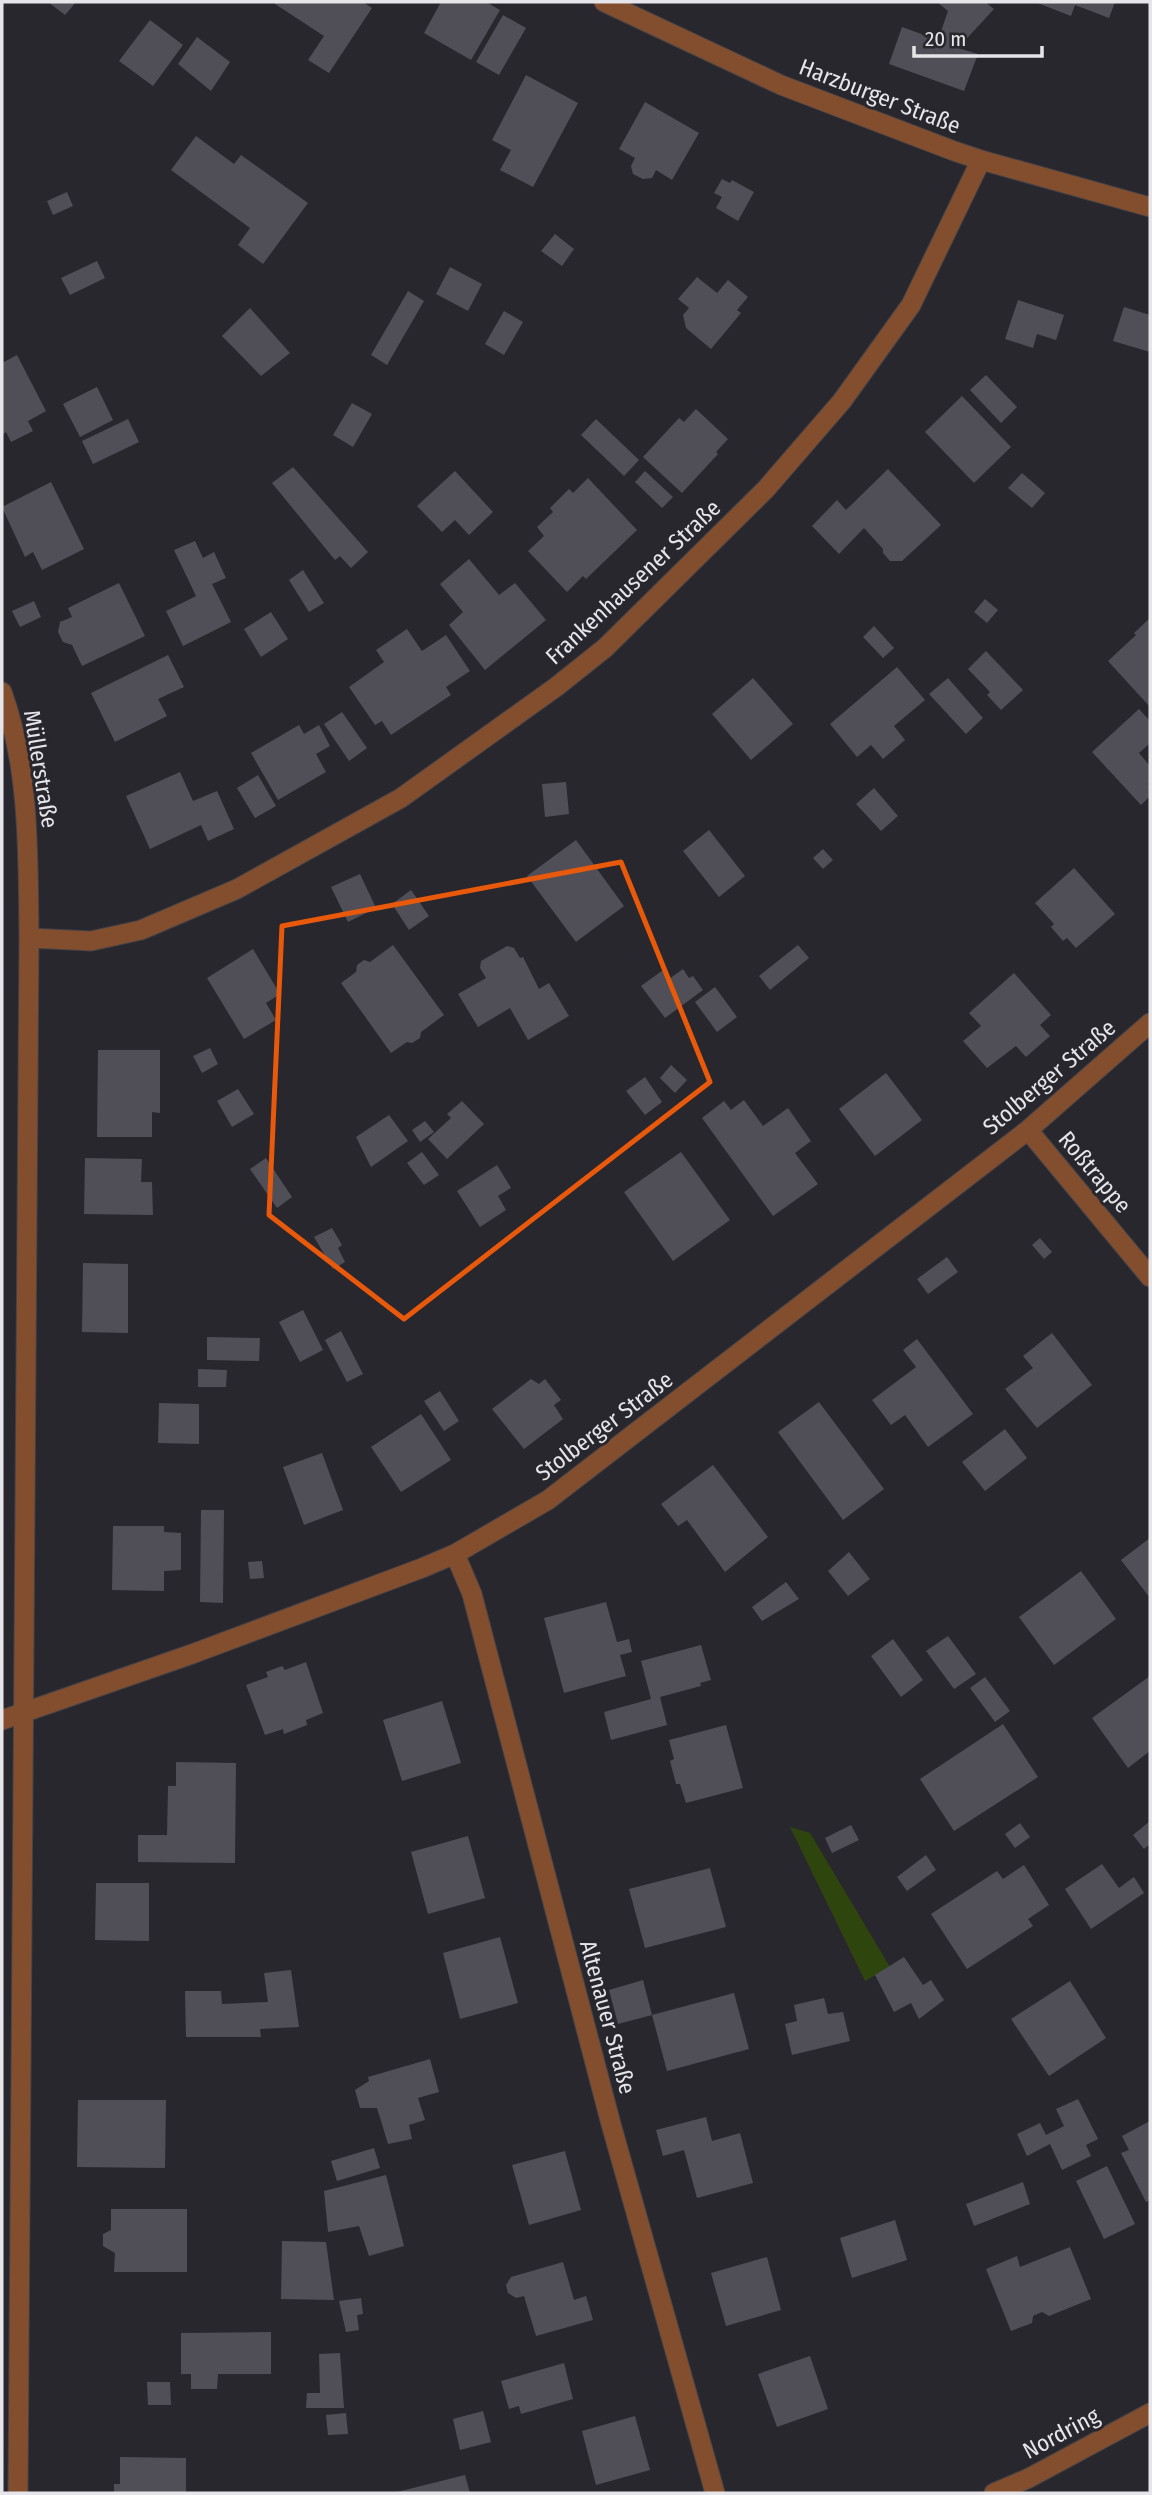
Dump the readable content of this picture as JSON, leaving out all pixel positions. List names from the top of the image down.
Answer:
{
  "streets": {
    "street": [
      "Harzburger Straße",
      "Frankenhausener Straße",
      "Müllerstraße",
      "Stolberger Straße",
      "Roßtrappe",
      "Altenauer Straße",
      "Nordring"
    ]
  },
  "crossings": [
    ["Harzburger Straße", "Frankenhausener Straße"],
    ["Frankenhausener Straße", "Müllerstraße"],
    ["Müllerstraße", "Stolberger Straße"],
    ["Stolberger Straße", "Roßtrappe"],
    ["Stolberger Straße", "Altenauer Straße"]
  ],
  "scale_bar": "20 m"
}
